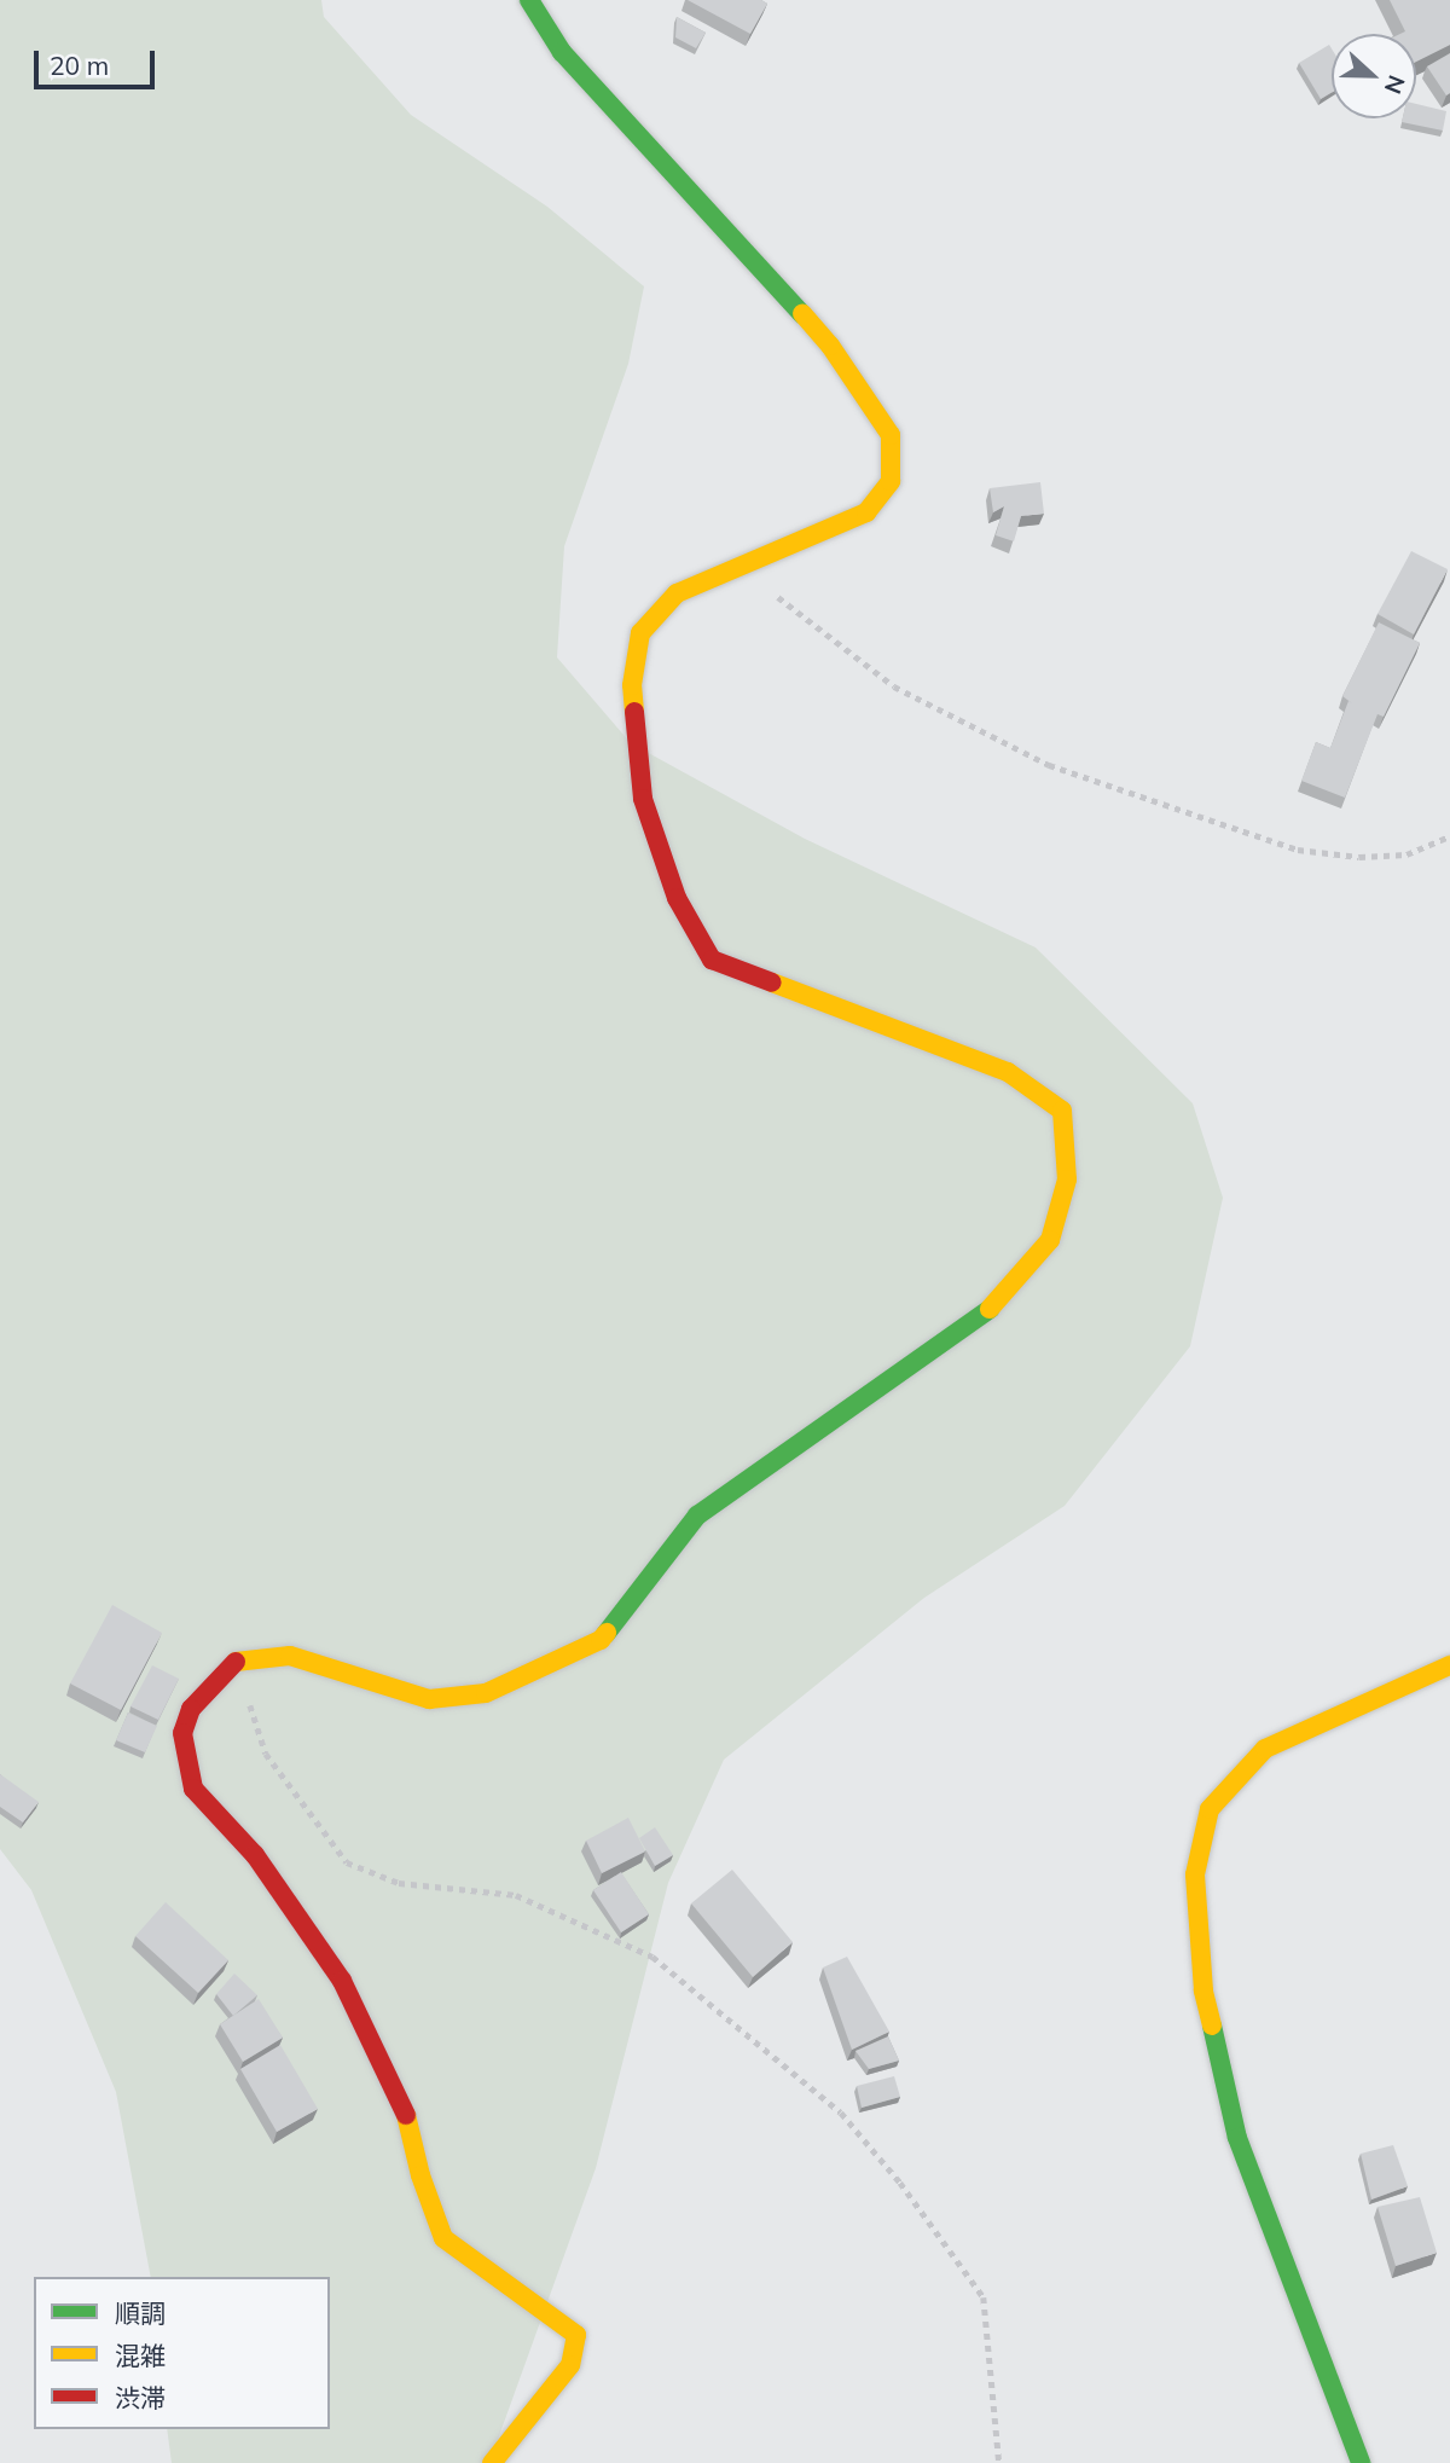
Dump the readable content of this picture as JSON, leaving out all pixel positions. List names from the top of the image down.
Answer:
{
  "legend": ["順調", "混雑", "渋滞"],
  "scale_bar": "20 m",
  "north": "right"
}
